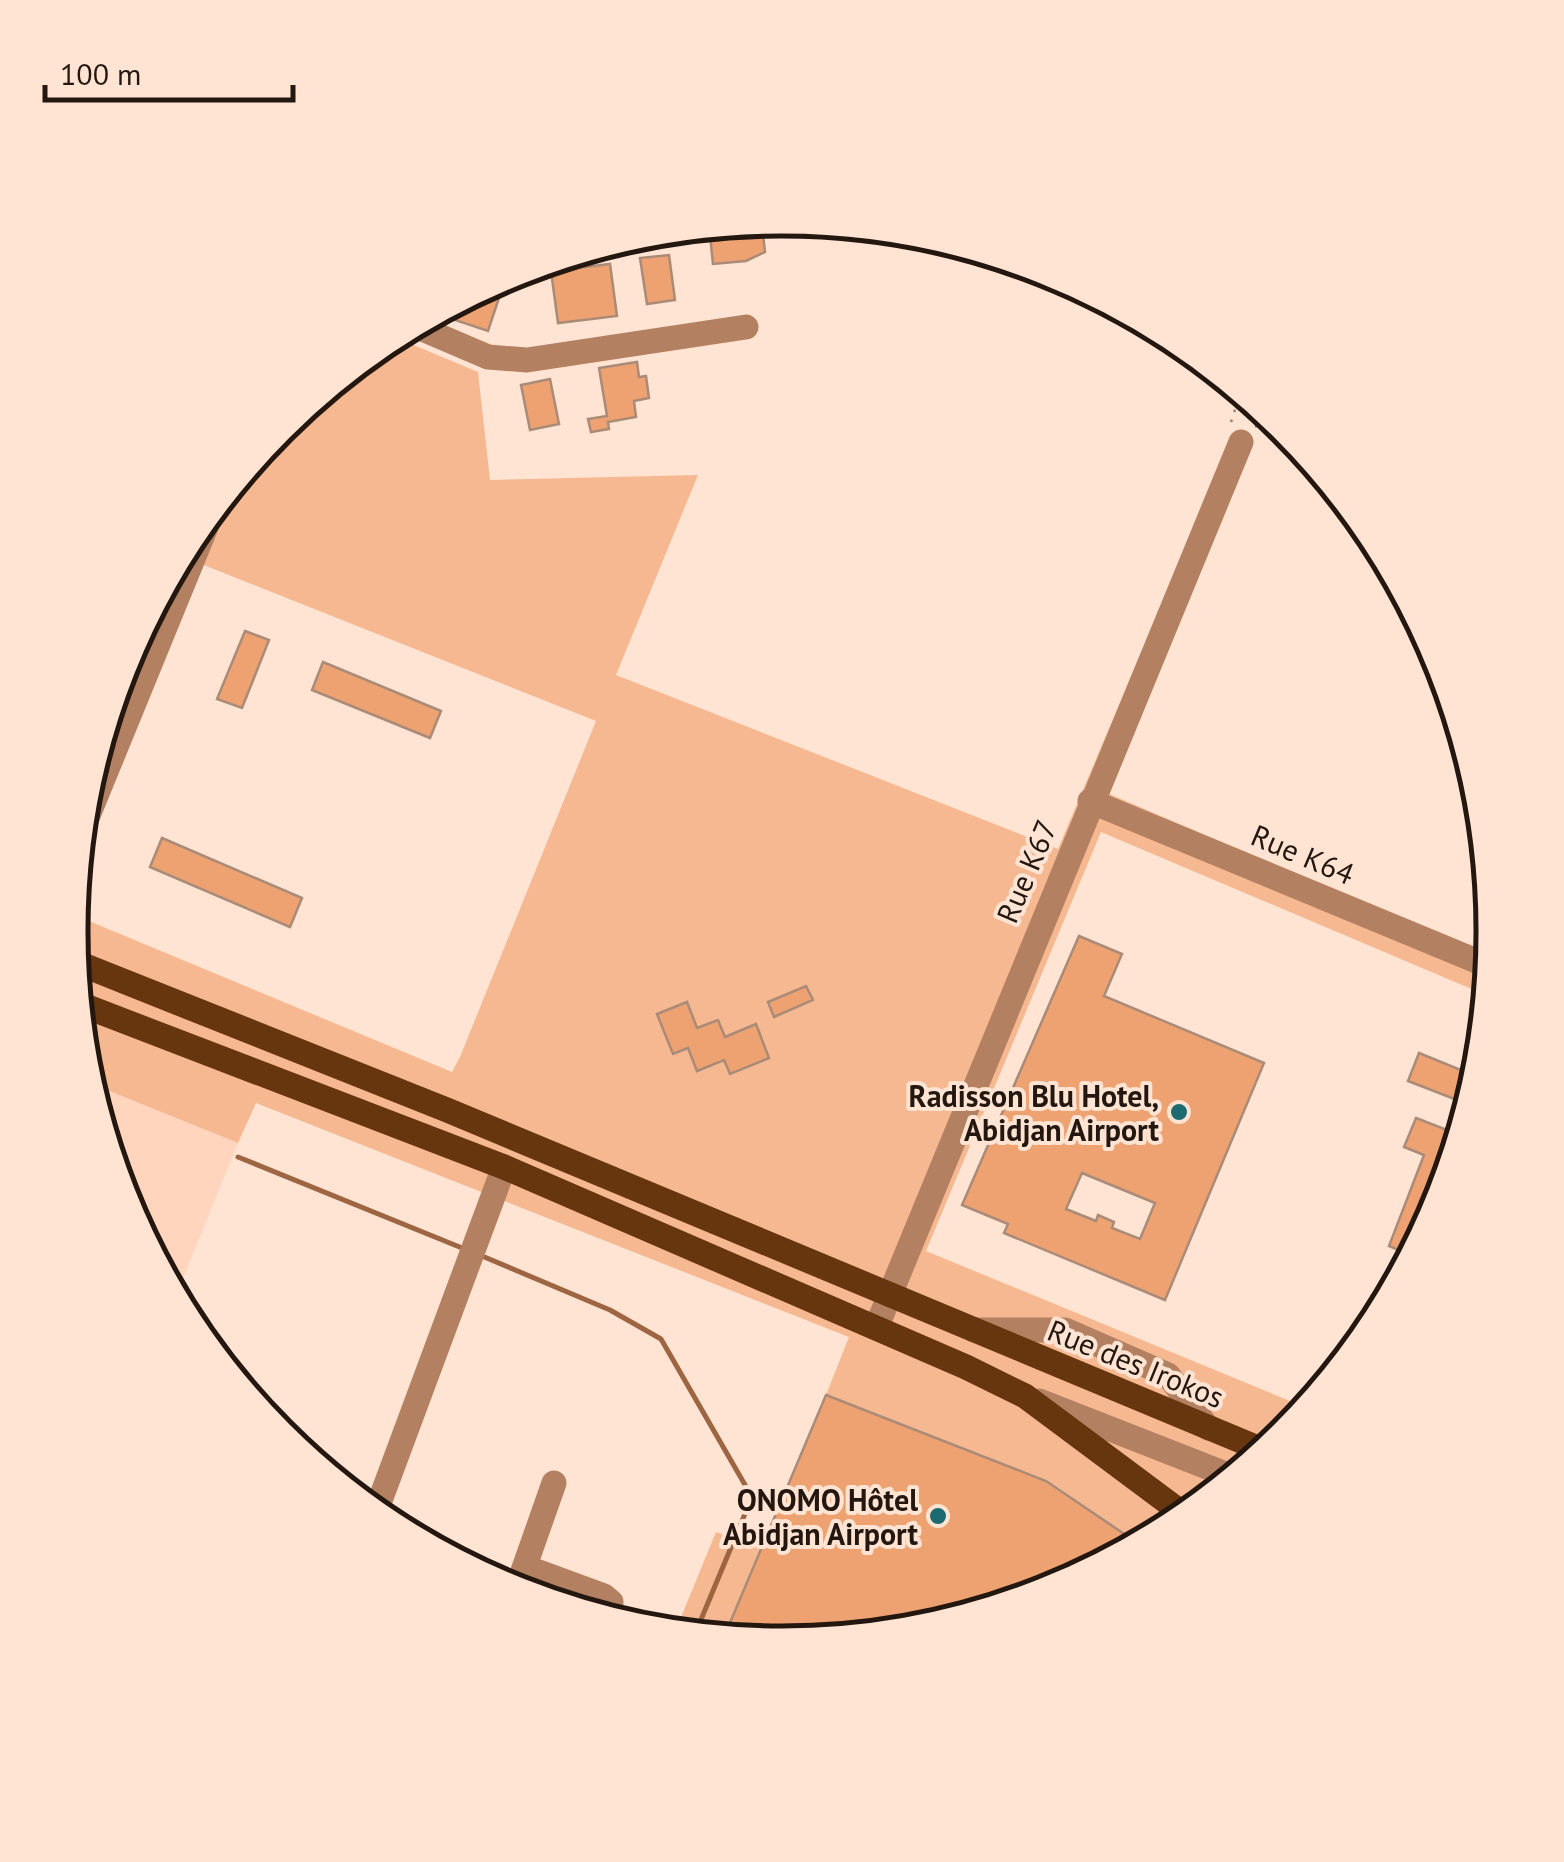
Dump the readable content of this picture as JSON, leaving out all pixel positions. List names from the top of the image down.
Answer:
{
  "streets": {
    "main road": ["Rue des Irokos"],
    "street": ["Rue K64", "Rue K67"]
  },
  "crossings": [
    ["Rue K64", "Rue K67"],
    ["Rue K67", "Rue des Irokos"]
  ],
  "places": ["Radisson Blu Hotel, Abidjan Airport", "ONOMO Hôtel Abidjan Airport"],
  "scale_bar": "100 m"
}
